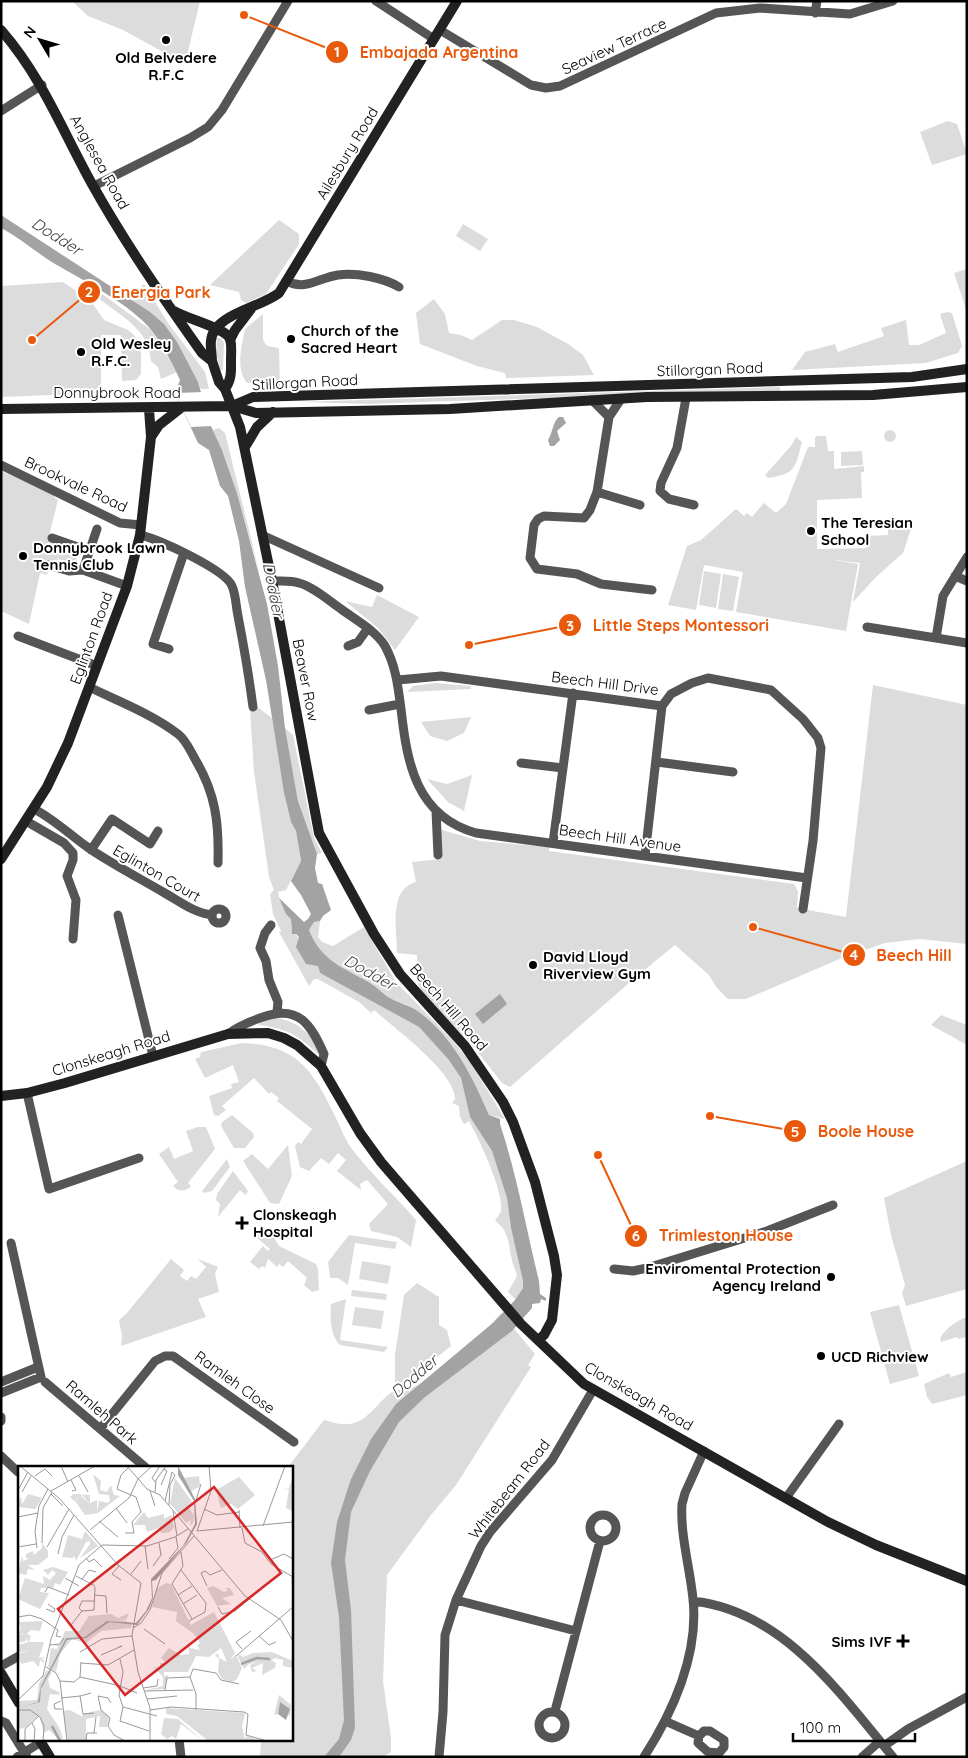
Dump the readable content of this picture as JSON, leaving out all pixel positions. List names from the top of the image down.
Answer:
{
  "streets": {
    "main road": [
      "Ailesbury Road",
      "Anglesea Road",
      "Stillorgan Road",
      "Donnybrook Road",
      "Eglinton Road",
      "Beaver Row",
      "Beech Hill Road",
      "Clonskeagh Road"
    ],
    "street": [
      "Seaview Terrace",
      "Brookvale Road",
      "Beech Hill Drive",
      "Beech Hill Avenue",
      "Eglinton Court",
      "Ramleh Close",
      "Ramleh Park",
      "Whitebeam Road"
    ]
  },
  "crossings": [
    ["Seaview Terrace", "Ailesbury Road"],
    ["Anglesea Road", "Stillorgan Road"],
    ["Anglesea Road", "Donnybrook Road"],
    ["Anglesea Road", "Beaver Row"],
    ["Stillorgan Road", "Donnybrook Road"],
    ["Stillorgan Road", "Beaver Row"],
    ["Donnybrook Road", "Eglinton Road"],
    ["Donnybrook Road", "Beaver Row"],
    ["Brookvale Road", "Eglinton Road"],
    ["Eglinton Road", "Eglinton Court"],
    ["Beaver Row", "Beech Hill Avenue"],
    ["Beaver Row", "Beech Hill Road"],
    ["Beech Hill Drive", "Beech Hill Avenue"],
    ["Beech Hill Road", "Clonskeagh Road"],
    ["Clonskeagh Road", "Whitebeam Road"],
    ["Ramleh Close", "Ramleh Park"]
  ],
  "water": ["Dodder"],
  "places": {
    "other": [
      "Embajada Argentina",
      "Old Belvedere R.F.C",
      "Church of the Sacred Heart",
      "Energia Park",
      "Old Wesley R.F.C.",
      "The Teresian School",
      "Donnybrook Lawn Tennis Club",
      "Little Steps Montessori",
      "Beech Hill",
      "David Lloyd Riverview Gym",
      "Boole House",
      "Trimleston House",
      "Enviromental Protection Agency Ireland",
      "UCD Richview"
    ],
    "health": ["Clonskeagh Hospital", "Sims IVF"]
  },
  "scale_bar": "100 m",
  "north": "top left"
}
